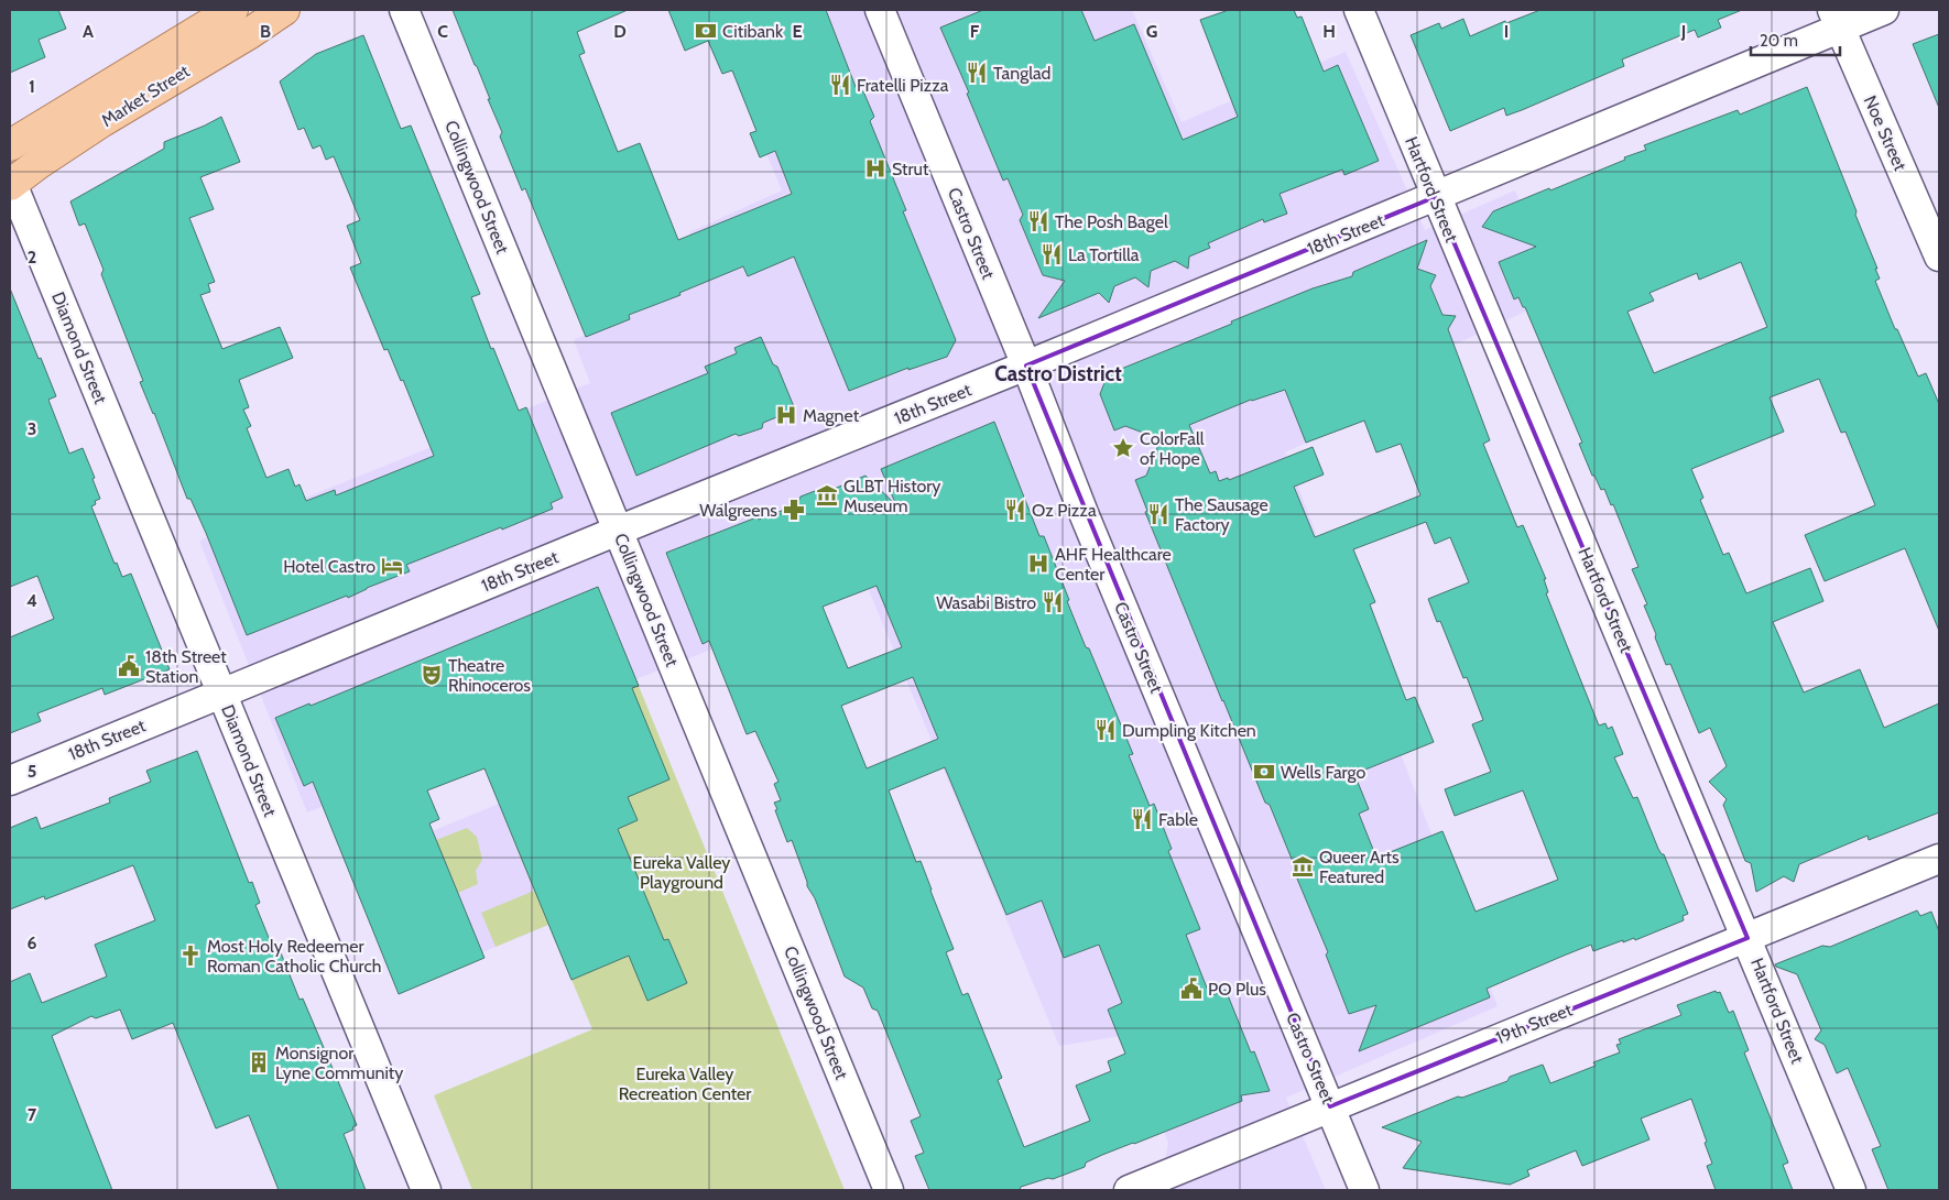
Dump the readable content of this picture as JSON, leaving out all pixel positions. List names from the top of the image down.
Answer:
{
  "streets": {
    "main road": ["Market Street"],
    "street": [
      "Noe Street",
      "Collingwood Street",
      "Hartford Street",
      "Castro Street",
      "18th Street",
      "Diamond Street",
      "19th Street"
    ]
  },
  "crossings": [
    ["Market Street", "Diamond Street"],
    ["Noe Street", "18th Street"],
    ["Collingwood Street", "18th Street"],
    ["Hartford Street", "18th Street"],
    ["Hartford Street", "19th Street"],
    ["Castro Street", "18th Street"],
    ["Castro Street", "19th Street"],
    ["18th Street", "Diamond Street"]
  ],
  "districts": ["Castro District"],
  "parks": ["Eureka Valley Playground", "Eureka Valley Recreation Center"],
  "places": {
    "bank": ["Citibank", "Wells Fargo"],
    "restaurant": [
      "Tanglad",
      "Fratelli Pizza",
      "The Posh Bagel",
      "La Tortilla",
      "Oz Pizza",
      "The Sausage Factory",
      "Wasabi Bistro",
      "Dumpling Kitchen",
      "Fable"
    ],
    "hospital": ["Strut", "Magnet", "AHF Healthcare Center"],
    "place": ["ColorFall of Hope"],
    "museum": ["GLBT History Museum", "Queer Arts Featured"],
    "pharmacy": ["Walgreens"],
    "hotel": ["Hotel Castro"],
    "public building": ["18th Street Station", "PO Plus"],
    "theatre": ["Theatre Rhinoceros"],
    "church": ["Most Holy Redeemer Roman Catholic Church"],
    "building": ["Monsignor Lyne Community"]
  },
  "scale_bar": "20 m",
  "grid": {
    "columns": [
      "A",
      "B",
      "C",
      "D",
      "E",
      "F",
      "G",
      "H",
      "I",
      "J"
    ],
    "rows": [
      "1",
      "2",
      "3",
      "4",
      "5",
      "6",
      "7"
    ]
  }
}
